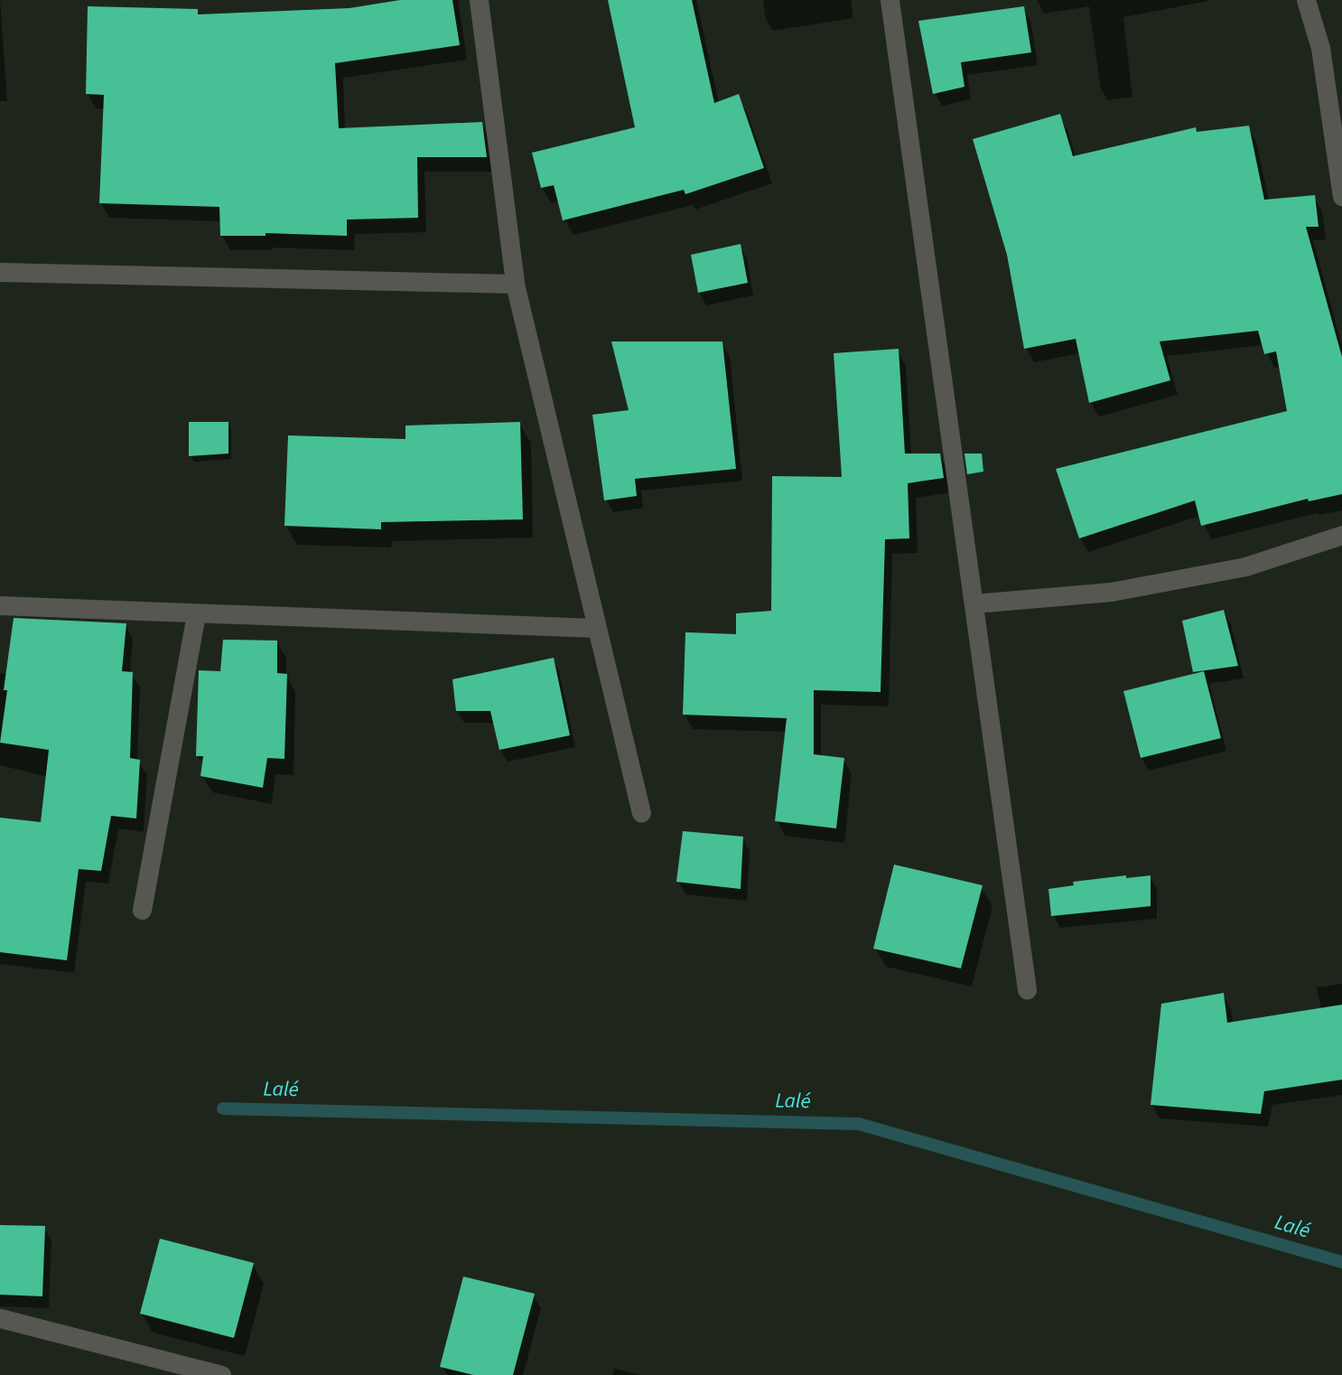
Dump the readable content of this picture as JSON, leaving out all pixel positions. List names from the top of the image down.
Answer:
{
  "water": ["Lalé"]
}
